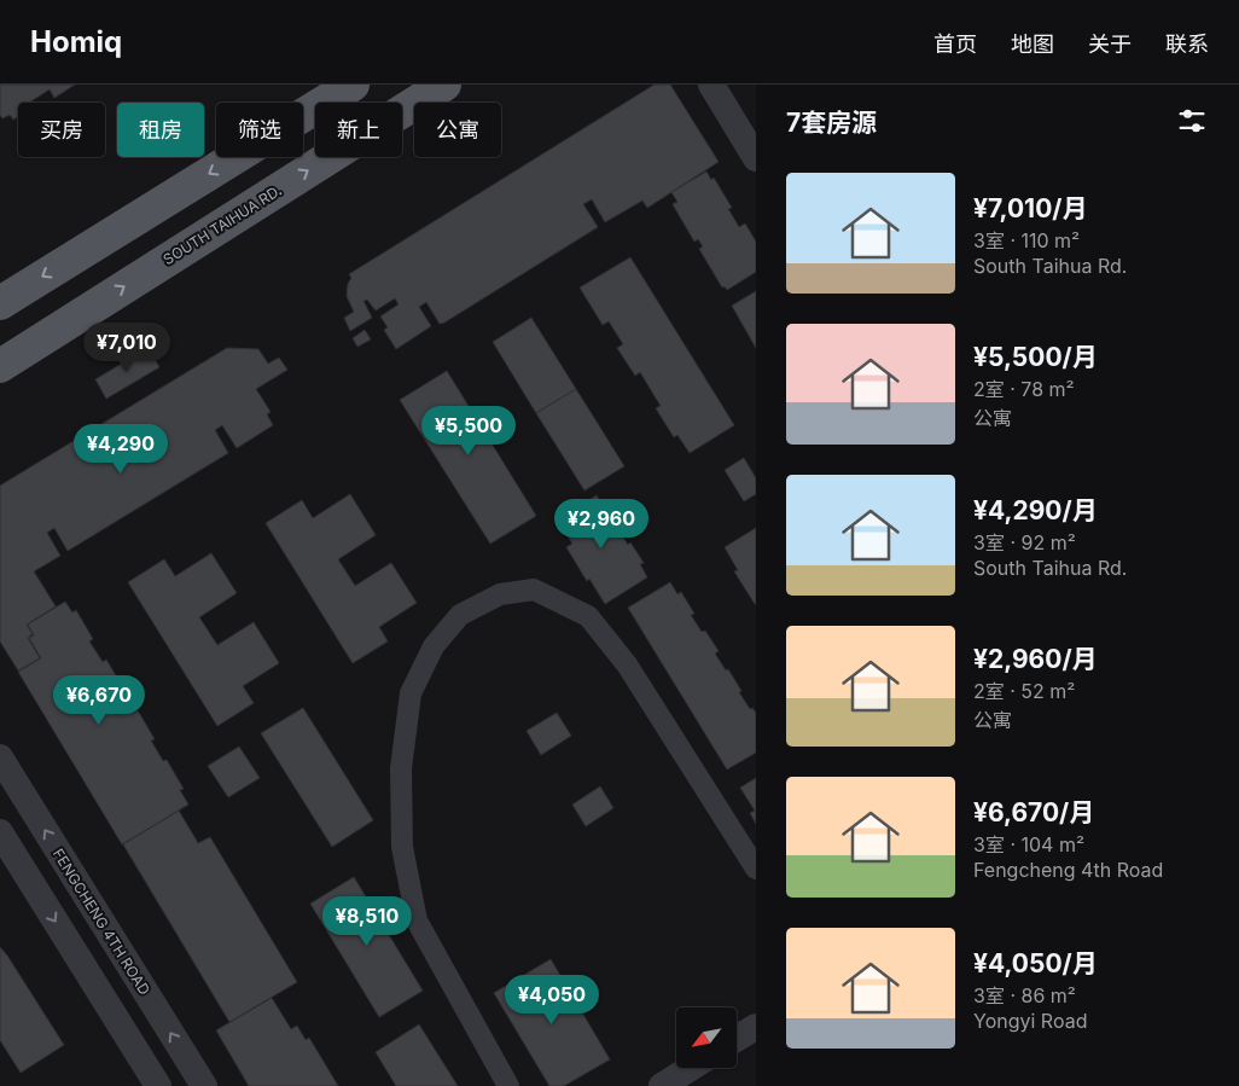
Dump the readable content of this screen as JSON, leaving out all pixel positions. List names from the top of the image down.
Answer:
{
  "streets": {
    "main road": ["SOUTH TAIHUA RD."],
    "street": ["FENGCHENG 4TH ROAD"]
  },
  "north": "bottom left",
  "page": {
    "header": "Homiq",
    "nav": [
      "首页",
      "地图",
      "关于",
      "联系"
    ],
    "heading": "7套房源",
    "chip": [
      "买房",
      "租房",
      "筛选",
      "新上",
      "公寓"
    ],
    "list": [
      {
        "name": "¥7,010/月",
        "note": "3室 · 110 m² · South Taihua Rd."
      },
      {
        "name": "¥5,500/月",
        "note": "2室 · 78 m² · 公寓"
      },
      {
        "name": "¥4,290/月",
        "note": "3室 · 92 m² · South Taihua Rd."
      },
      {
        "name": "¥2,960/月",
        "note": "2室 · 52 m² · 公寓"
      },
      {
        "name": "¥6,670/月",
        "note": "3室 · 104 m² · Fengcheng 4th Road"
      },
      {
        "name": "¥4,050/月",
        "note": "3室 · 86 m² · Yongyi Road"
      }
    ],
    "price": [
      "¥7,010",
      "¥5,500",
      "¥4,290",
      "¥2,960",
      "¥6,670",
      "¥8,510",
      "¥4,050"
    ]
  }
}
